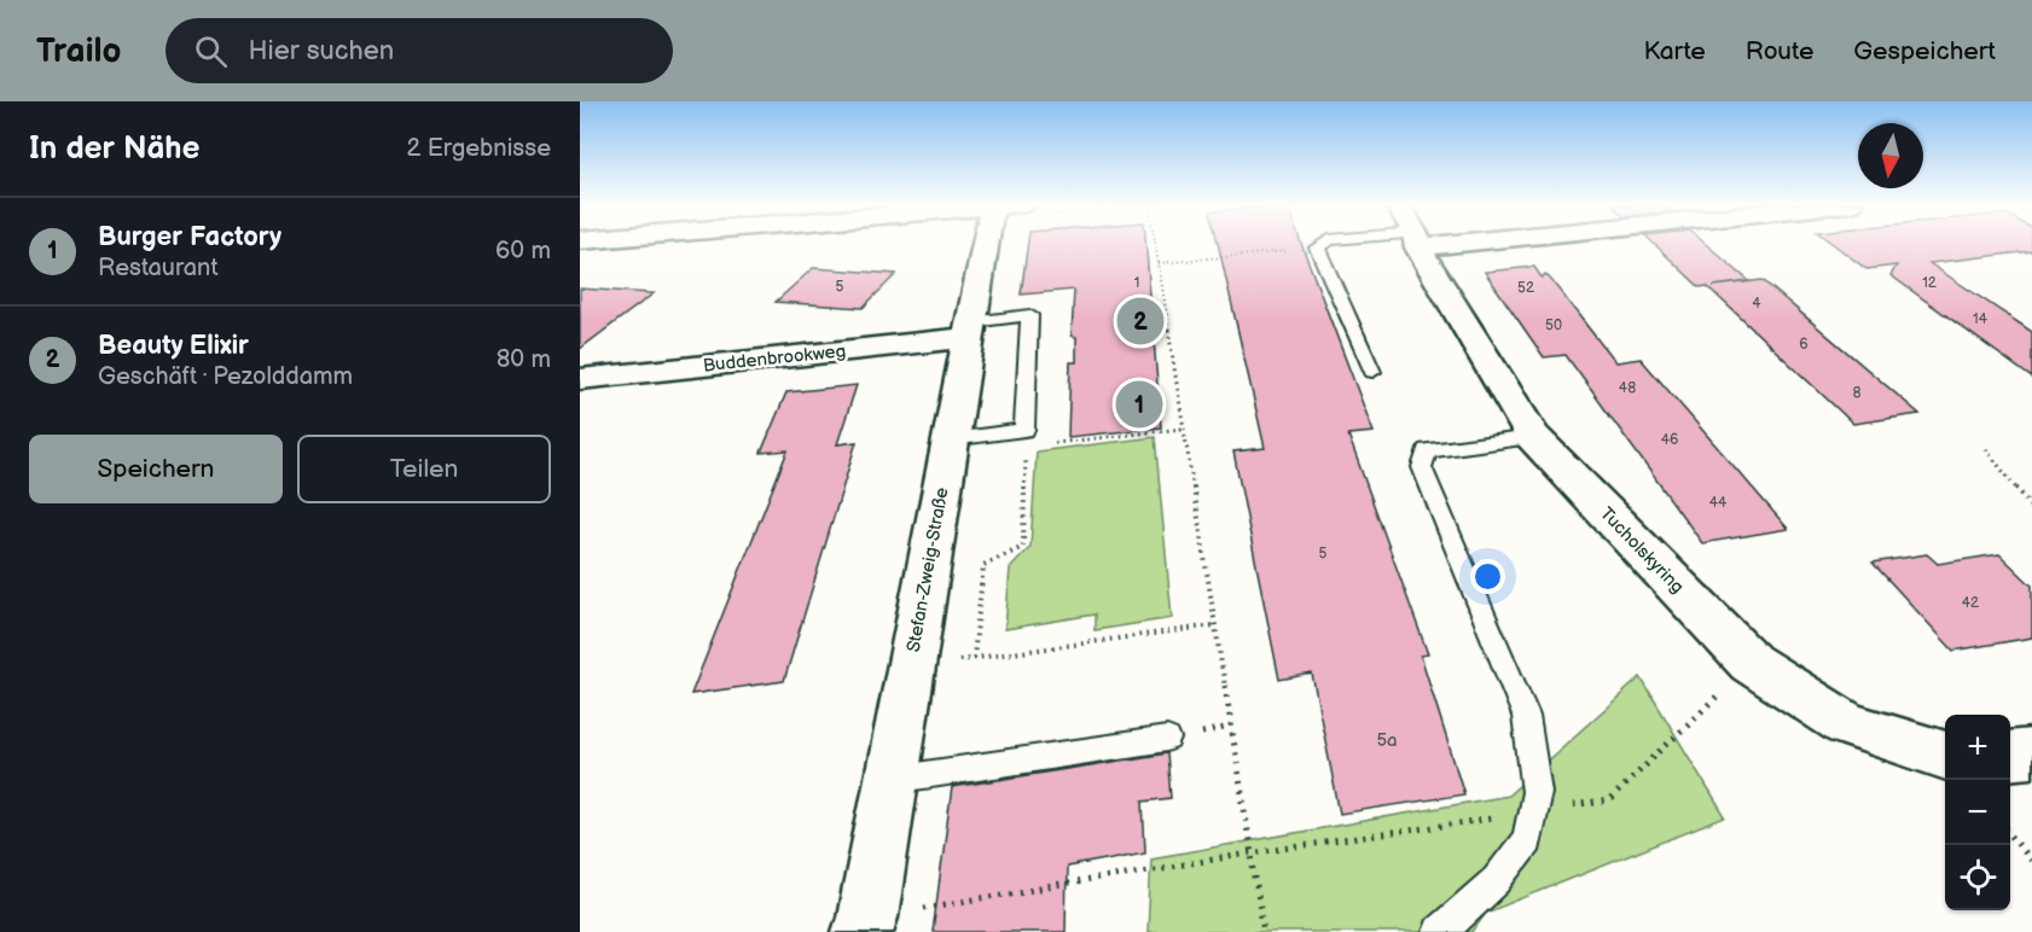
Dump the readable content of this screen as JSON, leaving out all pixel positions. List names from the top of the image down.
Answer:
{
  "streets": {
    "street": ["Buddenbrookweg", "Tucholskyring", "Stefan-Zweig-Straße"]
  },
  "crossings": [
    ["Buddenbrookweg", "Stefan-Zweig-Straße"]
  ],
  "house_numbers": [
    "1",
    "12",
    "5",
    "52",
    "4",
    "14",
    "50",
    "6",
    "48",
    "8",
    "46",
    "44",
    "5",
    "42",
    "5a"
  ],
  "north": "bottom",
  "page": {
    "header": "Trailo",
    "search": "Hier suchen",
    "nav": ["Karte", "Route", "Gespeichert"],
    "heading": ["In der Nähe", "2 Ergebnisse"],
    "list": [
      {
        "mark": "1",
        "name": "Burger Factory",
        "note": "Restaurant",
        "value": "60 m"
      },
      {
        "mark": "2",
        "name": "Beauty Elixir",
        "note": "Geschäft · Pezolddamm",
        "value": "80 m"
      }
    ],
    "pins": ["2", "1"],
    "buttons": ["Speichern", "Teilen"],
    "map_buttons": ["+", "−"]
  }
}
